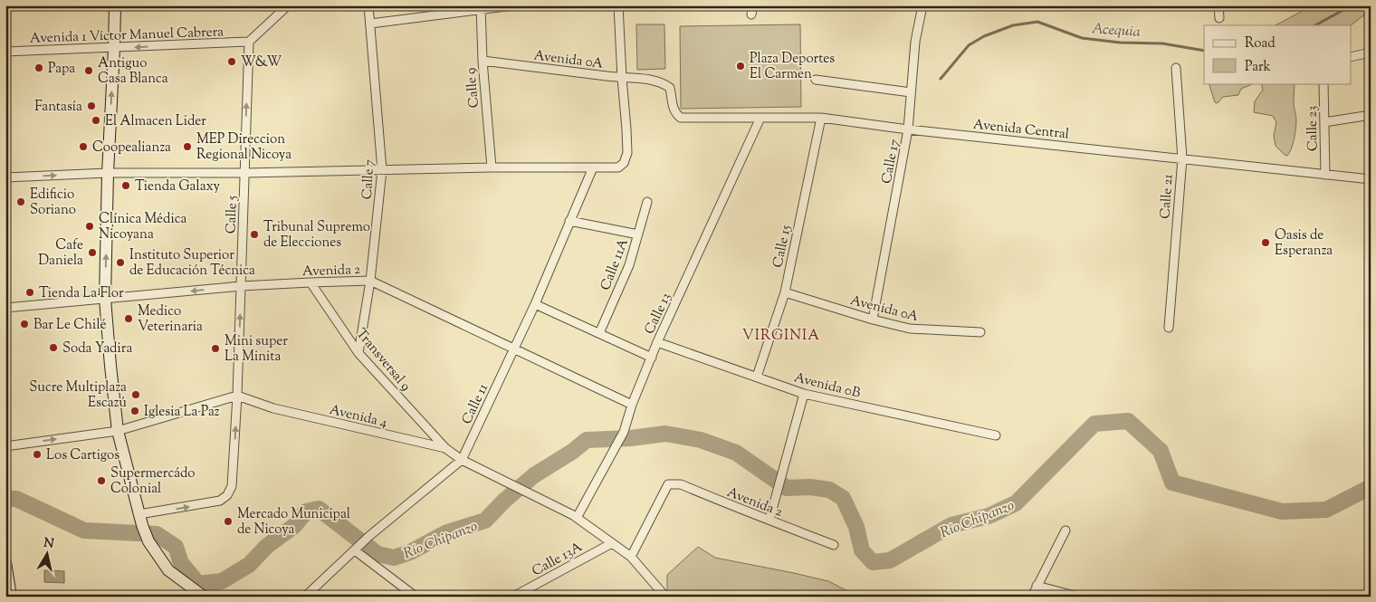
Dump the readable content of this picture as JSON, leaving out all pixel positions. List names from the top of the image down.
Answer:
{
  "streets": {
    "street": [
      "Avenida 1 Víctor Manuel Cabrera",
      "Avenida 0A",
      "Calle 9",
      "Avenida Central",
      "Calle 23",
      "Calle 17",
      "Calle 7",
      "Calle 21",
      "Calle 5",
      "Calle 15",
      "Calle 11A",
      "Avenida 2",
      "Calle 13",
      "Transversal 9",
      "Avenida 0B",
      "Calle 11",
      "Avenida 4",
      "Calle 13A"
    ]
  },
  "crossings": [
    ["Avenida 1 Víctor Manuel Cabrera", "Calle 5"],
    ["Avenida 0A", "Calle 9"],
    ["Avenida 0A", "Avenida Central"],
    ["Avenida 0A", "Calle 17"],
    ["Avenida 0A", "Calle 15"],
    ["Avenida Central", "Calle 23"],
    ["Avenida Central", "Calle 17"],
    ["Avenida Central", "Calle 21"],
    ["Avenida Central", "Calle 15"],
    ["Avenida Central", "Calle 13"],
    ["Calle 7", "Avenida 2"],
    ["Calle 7", "Transversal 9"],
    ["Calle 5", "Avenida 2"],
    ["Calle 5", "Avenida 4"],
    ["Calle 15", "Avenida 0B"],
    ["Avenida 2", "Calle 13"],
    ["Avenida 2", "Transversal 9"],
    ["Avenida 2", "Calle 11"],
    ["Avenida 2", "Avenida 4"],
    ["Calle 13", "Avenida 0B"],
    ["Calle 13", "Avenida 4"],
    ["Transversal 9", "Avenida 4"],
    ["Calle 11", "Avenida 4"],
    ["Avenida 4", "Calle 13A"]
  ],
  "one_way": ["Avenida 1 Víctor Manuel Cabrera", "Calle 5"],
  "districts": ["VIRGINIA"],
  "water": ["Acequia", "Río Chipanzo"],
  "places": [
    "W&W",
    "Plaza Deportes El Carmen",
    "Papa",
    "Antiguo Casa Blanca",
    "Fantasía",
    "El Almacen Lider",
    "Coopealianza",
    "MEP Direccion Regional Nicoya",
    "Tienda Galaxy",
    "Edificio Soriano",
    "Clínica Médica Nicoyana",
    "Tribunal Supremo de Elecciones",
    "Oasis de Esperanza",
    "Cafe Daniela",
    "Instituto Superior de Educación Técnica",
    "Tienda La Flor",
    "Medico Veterinaria",
    "Bar Le Chilé",
    "Soda Yadira",
    "Mini super La Minita",
    "Sucre Multiplaza Escazú",
    "Iglesia La Paz",
    "Los Cartigos",
    "Supermercádo Colonial",
    "Mercado Municipal de Nicoya"
  ],
  "legend": ["Road", "Park"],
  "north": "top"
}
